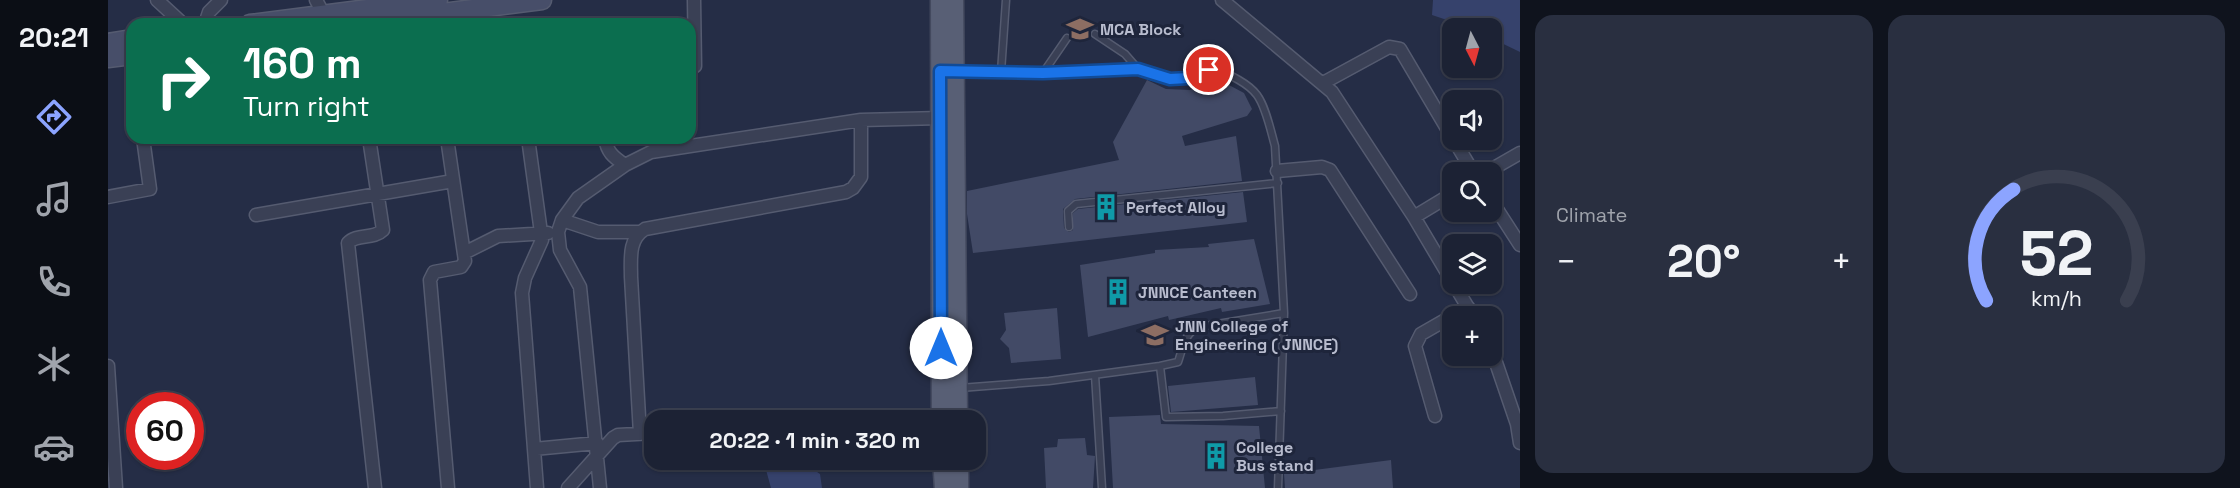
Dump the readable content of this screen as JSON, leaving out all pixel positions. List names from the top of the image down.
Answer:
{
  "places": {
    "school or university": ["MCA Block", "JNN College of Engineering ( JNNCE)"],
    "building": ["Perfect Alloy", "JNNCE Canteen", "College Bus stand"]
  },
  "north": "bottom",
  "page": {
    "tabs": "20:21",
    "tile": "Climate",
    "map_buttons": "+",
    "turn": ["160 m", "Turn right"],
    "heat": ["−", "20°", "+"],
    "limit": "60",
    "trip": "20:22 · 1 min · 320 m",
    "gauge": ["52", "km/h"]
  }
}
